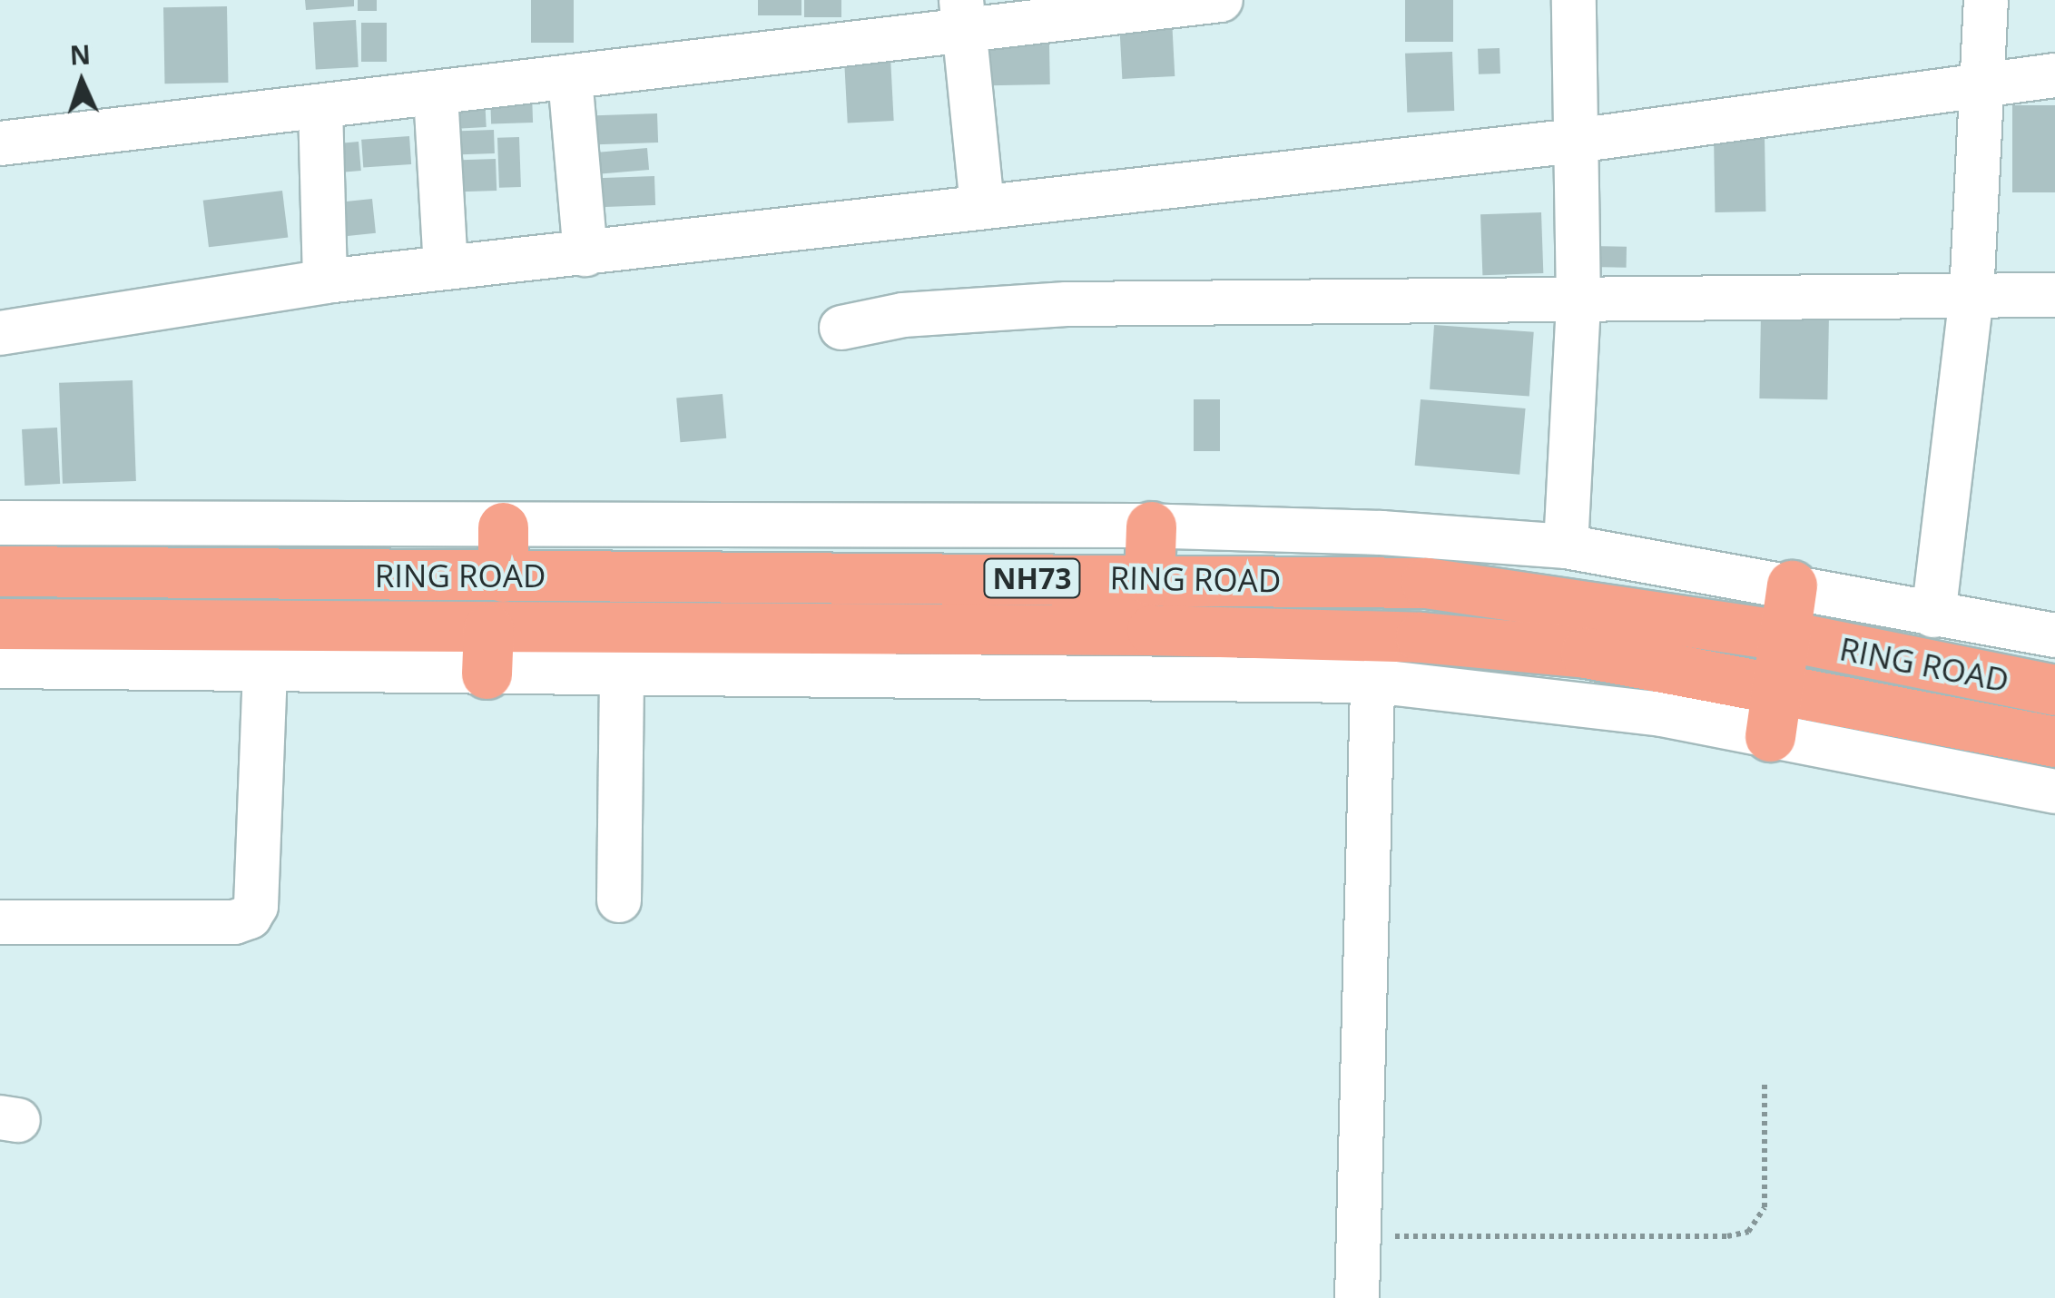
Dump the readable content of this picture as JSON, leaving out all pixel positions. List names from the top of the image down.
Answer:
{
  "streets": {
    "highway": ["RING ROAD", "NH73"]
  },
  "north": "top"
}
